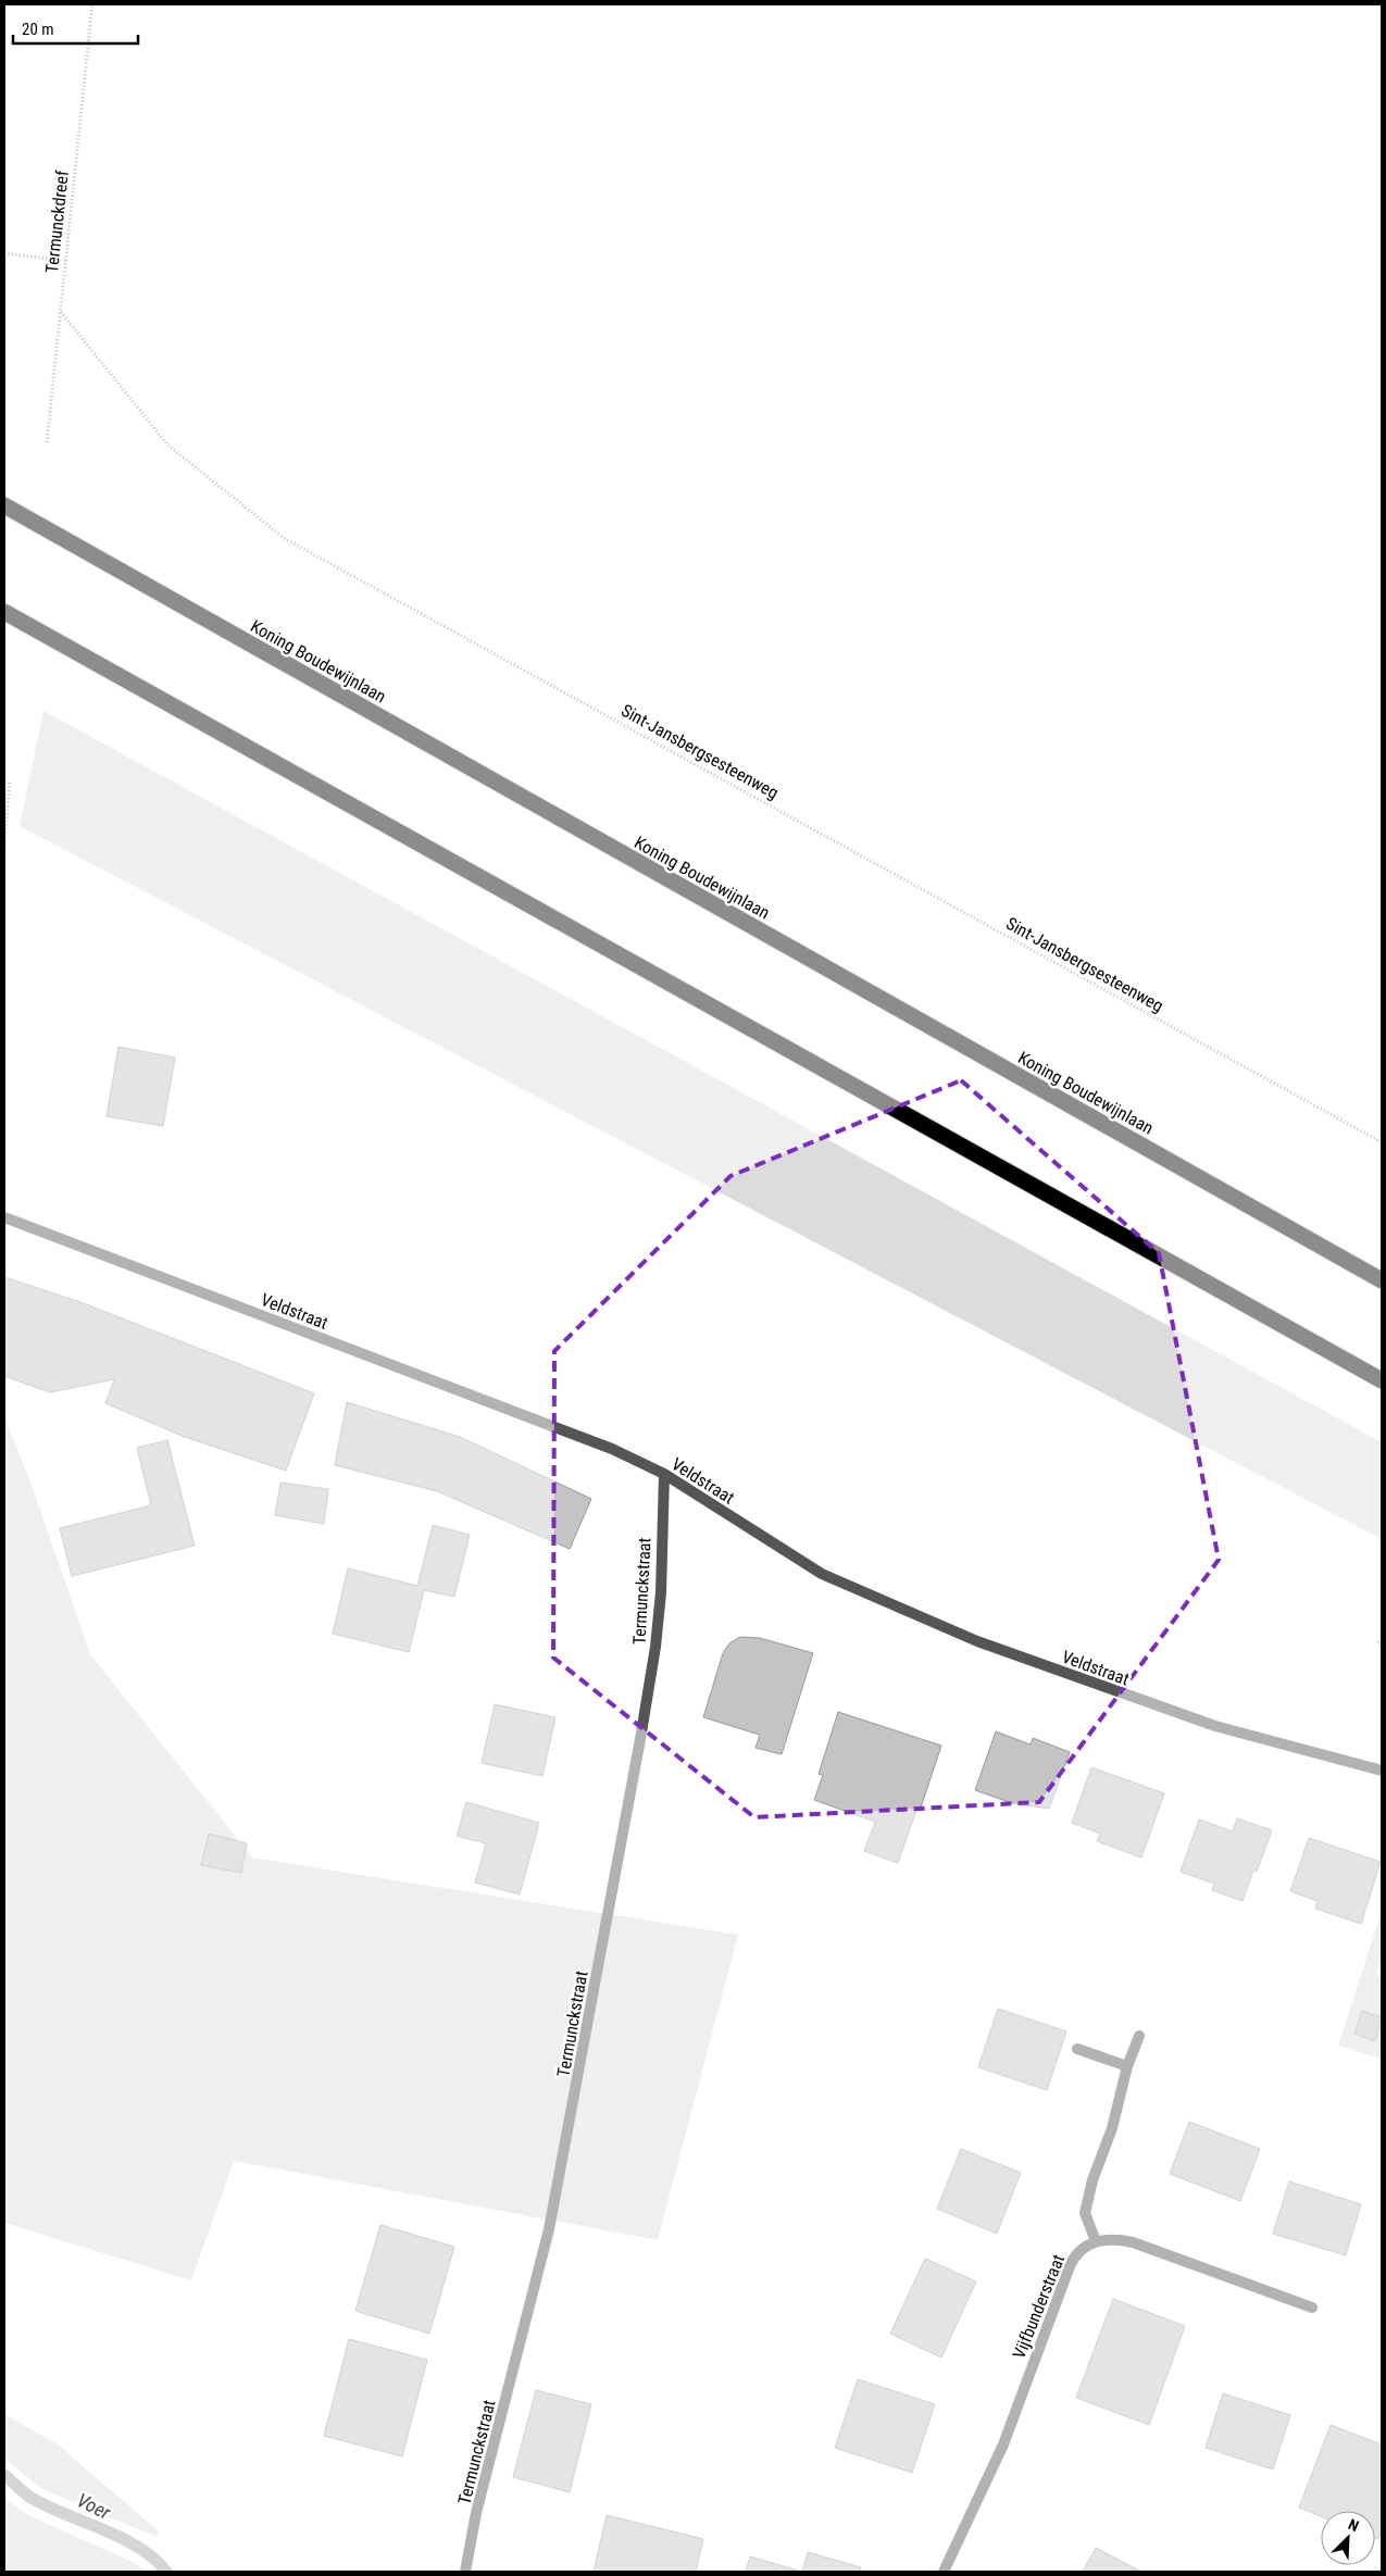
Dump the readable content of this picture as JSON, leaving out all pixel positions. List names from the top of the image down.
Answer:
{
  "streets": {
    "highway": ["Koning Boudewijnlaan"],
    "street": ["Veldstraat", "Termunckstraat", "Vijfbunderstraat"],
    "path": ["Termunckdreef", "Sint-Jansbergsesteenweg"]
  },
  "crossings": [
    ["Termunckdreef", "Sint-Jansbergsesteenweg"],
    ["Veldstraat", "Termunckstraat"]
  ],
  "water": ["Voer"],
  "scale_bar": "20 m",
  "north": "top right"
}
